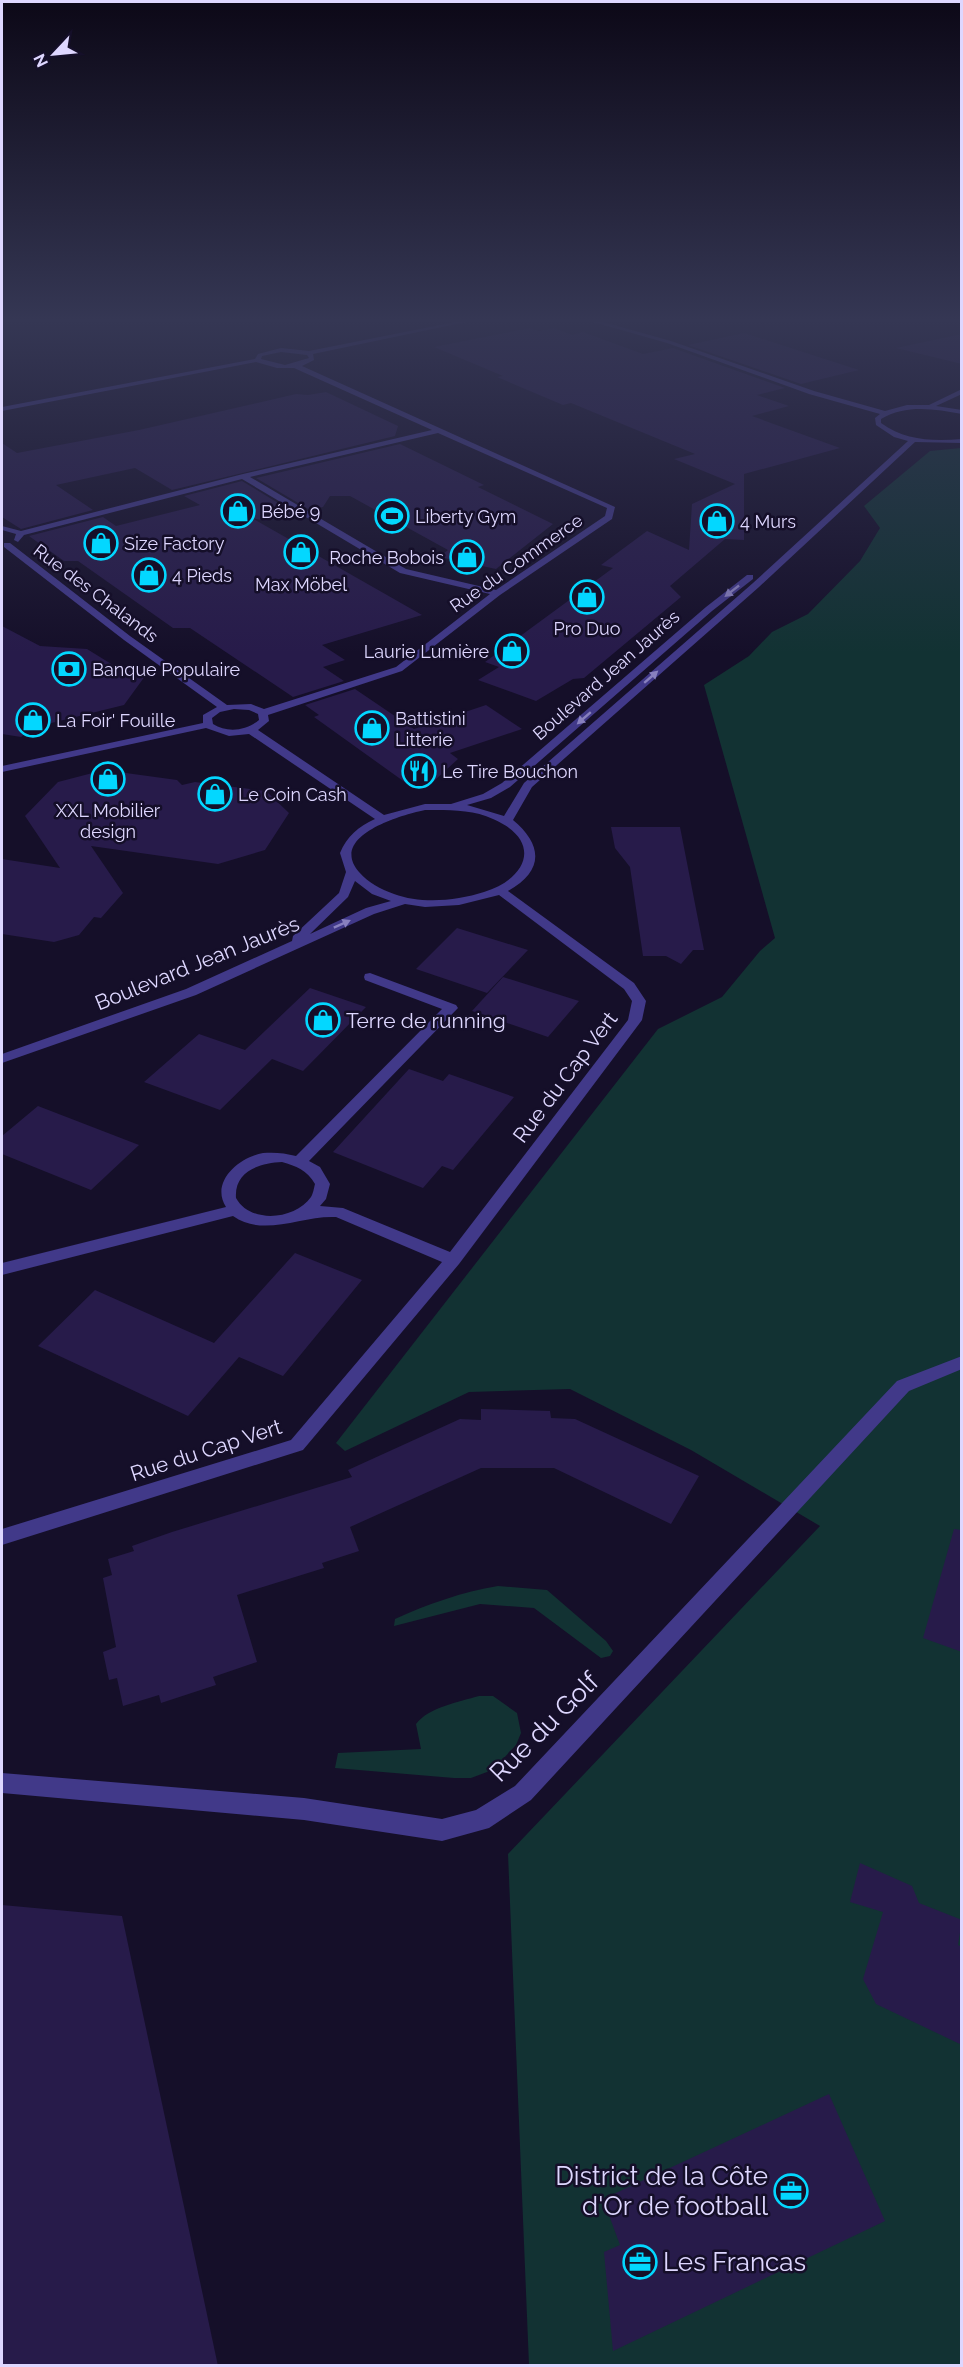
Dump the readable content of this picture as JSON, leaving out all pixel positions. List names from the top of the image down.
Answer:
{
  "streets": {
    "street": [
      "Rue du Commerce",
      "Rue des Chalands",
      "Boulevard Jean Jaurès",
      "Rue du Cap Vert",
      "Rue du Golf"
    ]
  },
  "places": {
    "shop": [
      "Bébé 9",
      "4 Murs",
      "Size Factory",
      "Max Möbel",
      "Roche Bobois",
      "4 Pieds",
      "Pro Duo",
      "Laurie Lumière",
      "La Foir' Fouille",
      "Battistini Litterie",
      "XXL Mobilier design",
      "Le Coin Cash",
      "Terre de running"
    ],
    "sports": ["Liberty Gym"],
    "bank": ["Banque Populaire"],
    "restaurant": ["Le Tire Bouchon"],
    "office": ["District de la Côte d'Or de football", "Les Francas"]
  },
  "north": "bottom left"
}
